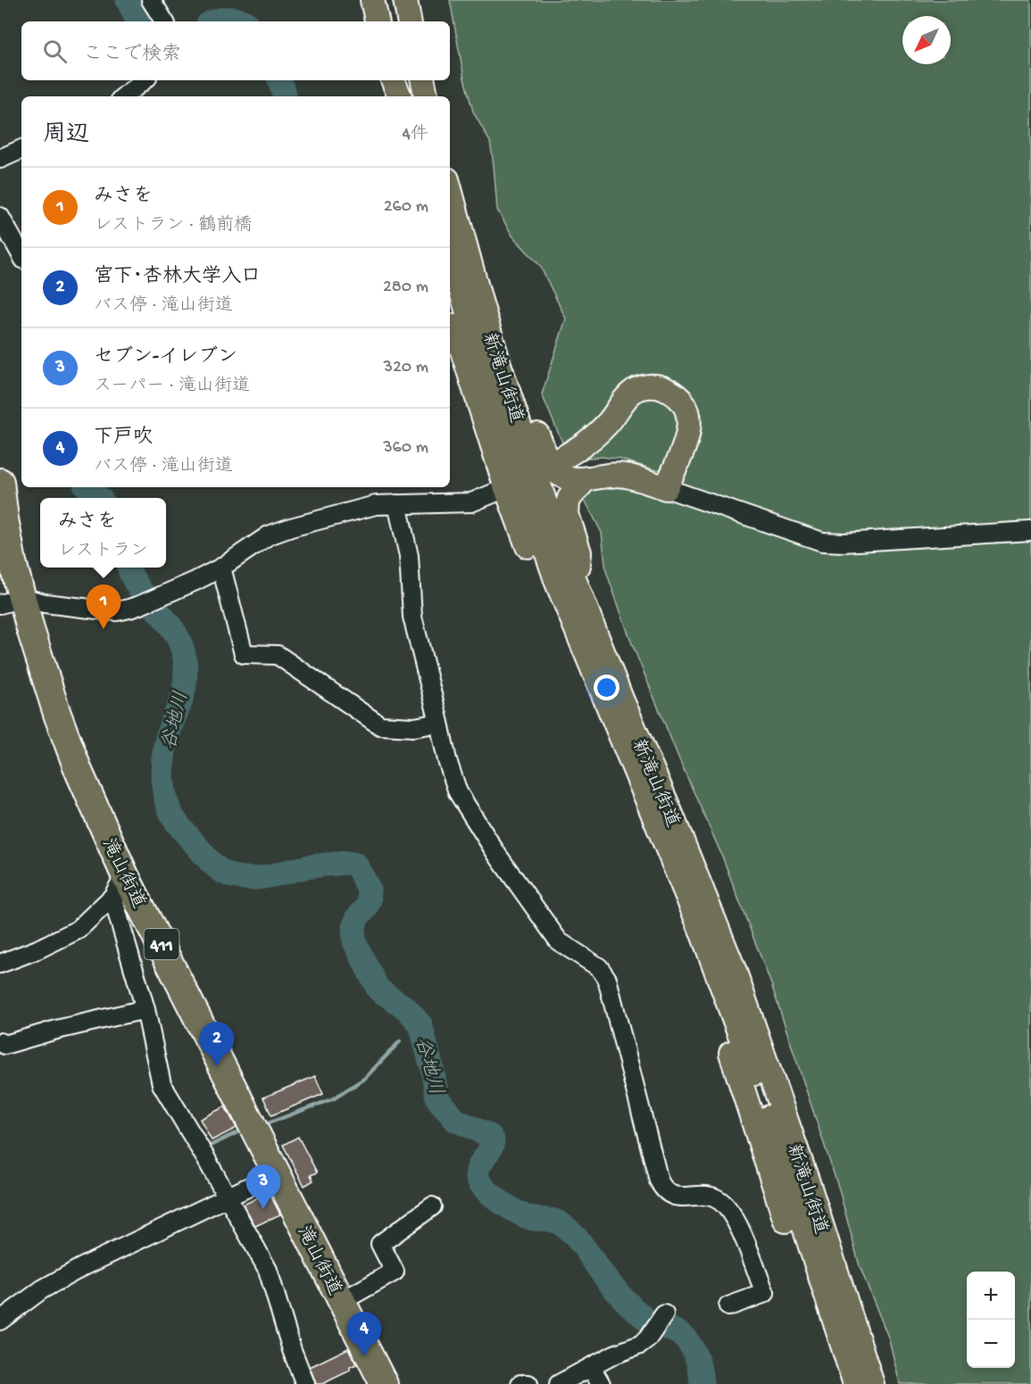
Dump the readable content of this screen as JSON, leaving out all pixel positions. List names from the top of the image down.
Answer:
{
  "streets": {
    "highway": ["滝山街道", "411"],
    "main road": ["新滝山街道"]
  },
  "water": ["谷地川"],
  "north": "bottom left",
  "page": {
    "search": "ここで検索",
    "heading": ["周辺", "4件"],
    "list": [
      {
        "mark": "1",
        "name": "みさを",
        "note": "レストラン · 鶴前橋",
        "value": "260 m"
      },
      {
        "mark": "2",
        "name": "宮下･杏林大学入口",
        "note": "バス停 · 滝山街道",
        "value": "280 m"
      },
      {
        "mark": "3",
        "name": "セブン-イレブン",
        "note": "スーパー · 滝山街道",
        "value": "320 m"
      },
      {
        "mark": "4",
        "name": "下戸吹",
        "note": "バス停 · 滝山街道",
        "value": "360 m"
      }
    ],
    "popup": ["みさを", "レストラン"],
    "pins": [
      "1",
      "2",
      "3",
      "4"
    ],
    "map_buttons": ["+", "−"]
  }
}
